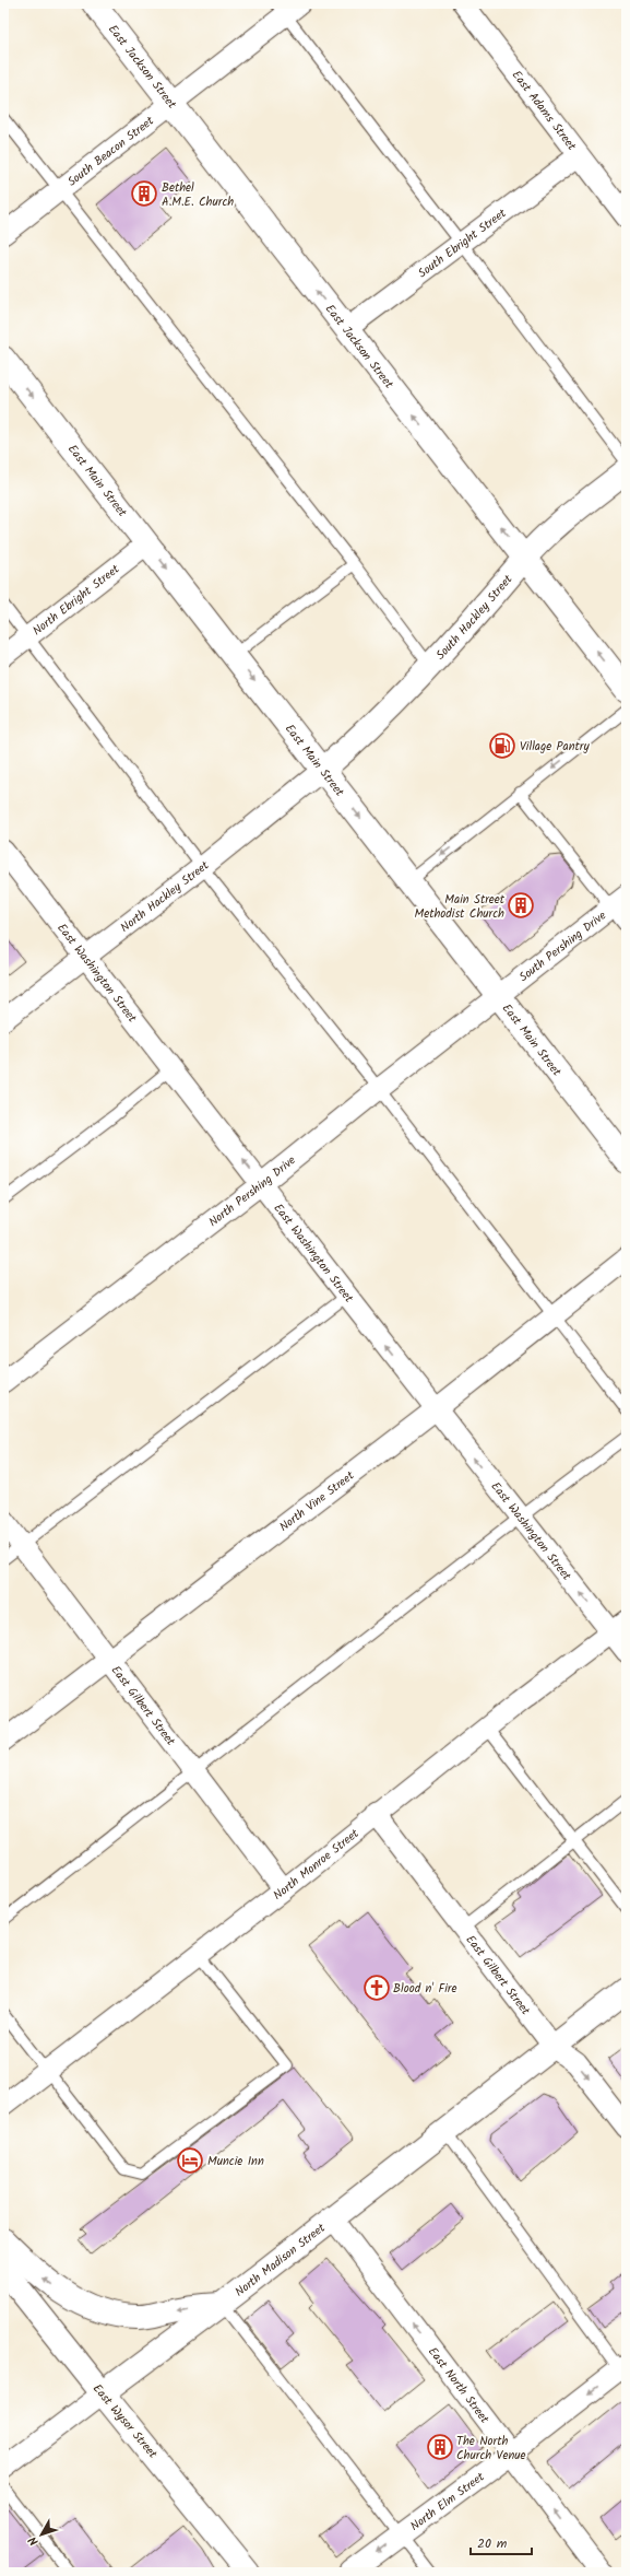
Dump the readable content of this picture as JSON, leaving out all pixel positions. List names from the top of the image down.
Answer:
{
  "streets": {
    "main road": [
      "East Jackson Street",
      "East Main Street",
      "South Hackley Street",
      "North Madison Street",
      "East Wysor Street"
    ],
    "street": [
      "East Adams Street",
      "South Beacon Street",
      "South Ebright Street",
      "North Ebright Street",
      "North Hackley Street",
      "South Pershing Drive",
      "East Washington Street",
      "North Pershing Drive",
      "North Vine Street",
      "East Gilbert Street",
      "North Monroe Street",
      "East North Street",
      "North Elm Street"
    ]
  },
  "crossings": [
    ["East Jackson Street", "South Beacon Street"],
    ["East Jackson Street", "South Ebright Street"],
    ["East Jackson Street", "South Hackley Street"],
    ["East Adams Street", "South Ebright Street"],
    ["East Main Street", "North Ebright Street"],
    ["East Main Street", "South Hackley Street"],
    ["East Main Street", "North Hackley Street"],
    ["East Main Street", "South Pershing Drive"],
    ["East Main Street", "North Pershing Drive"],
    ["South Hackley Street", "North Hackley Street"],
    ["North Hackley Street", "East Washington Street"],
    ["South Pershing Drive", "North Pershing Drive"],
    ["East Washington Street", "North Pershing Drive"],
    ["East Washington Street", "North Vine Street"],
    ["East Washington Street", "North Monroe Street"],
    ["North Vine Street", "East Gilbert Street"],
    ["East Gilbert Street", "North Monroe Street"],
    ["East Gilbert Street", "North Madison Street"],
    ["North Madison Street", "East North Street"],
    ["North Madison Street", "East Wysor Street"],
    ["East North Street", "North Elm Street"]
  ],
  "one_way": [
    "East Jackson Street",
    "East Main Street",
    "East Washington Street",
    "East North Street",
    "North Elm Street"
  ],
  "places": {
    "building": ["Bethel A.M.E. Church", "Main Street Methodist Church", "The North Church Venue"],
    "fuel station": ["Village Pantry"],
    "church": ["Blood n' Fire"],
    "hotel": ["Muncie Inn"]
  },
  "scale_bar": "20 m",
  "north": "bottom left"
}
